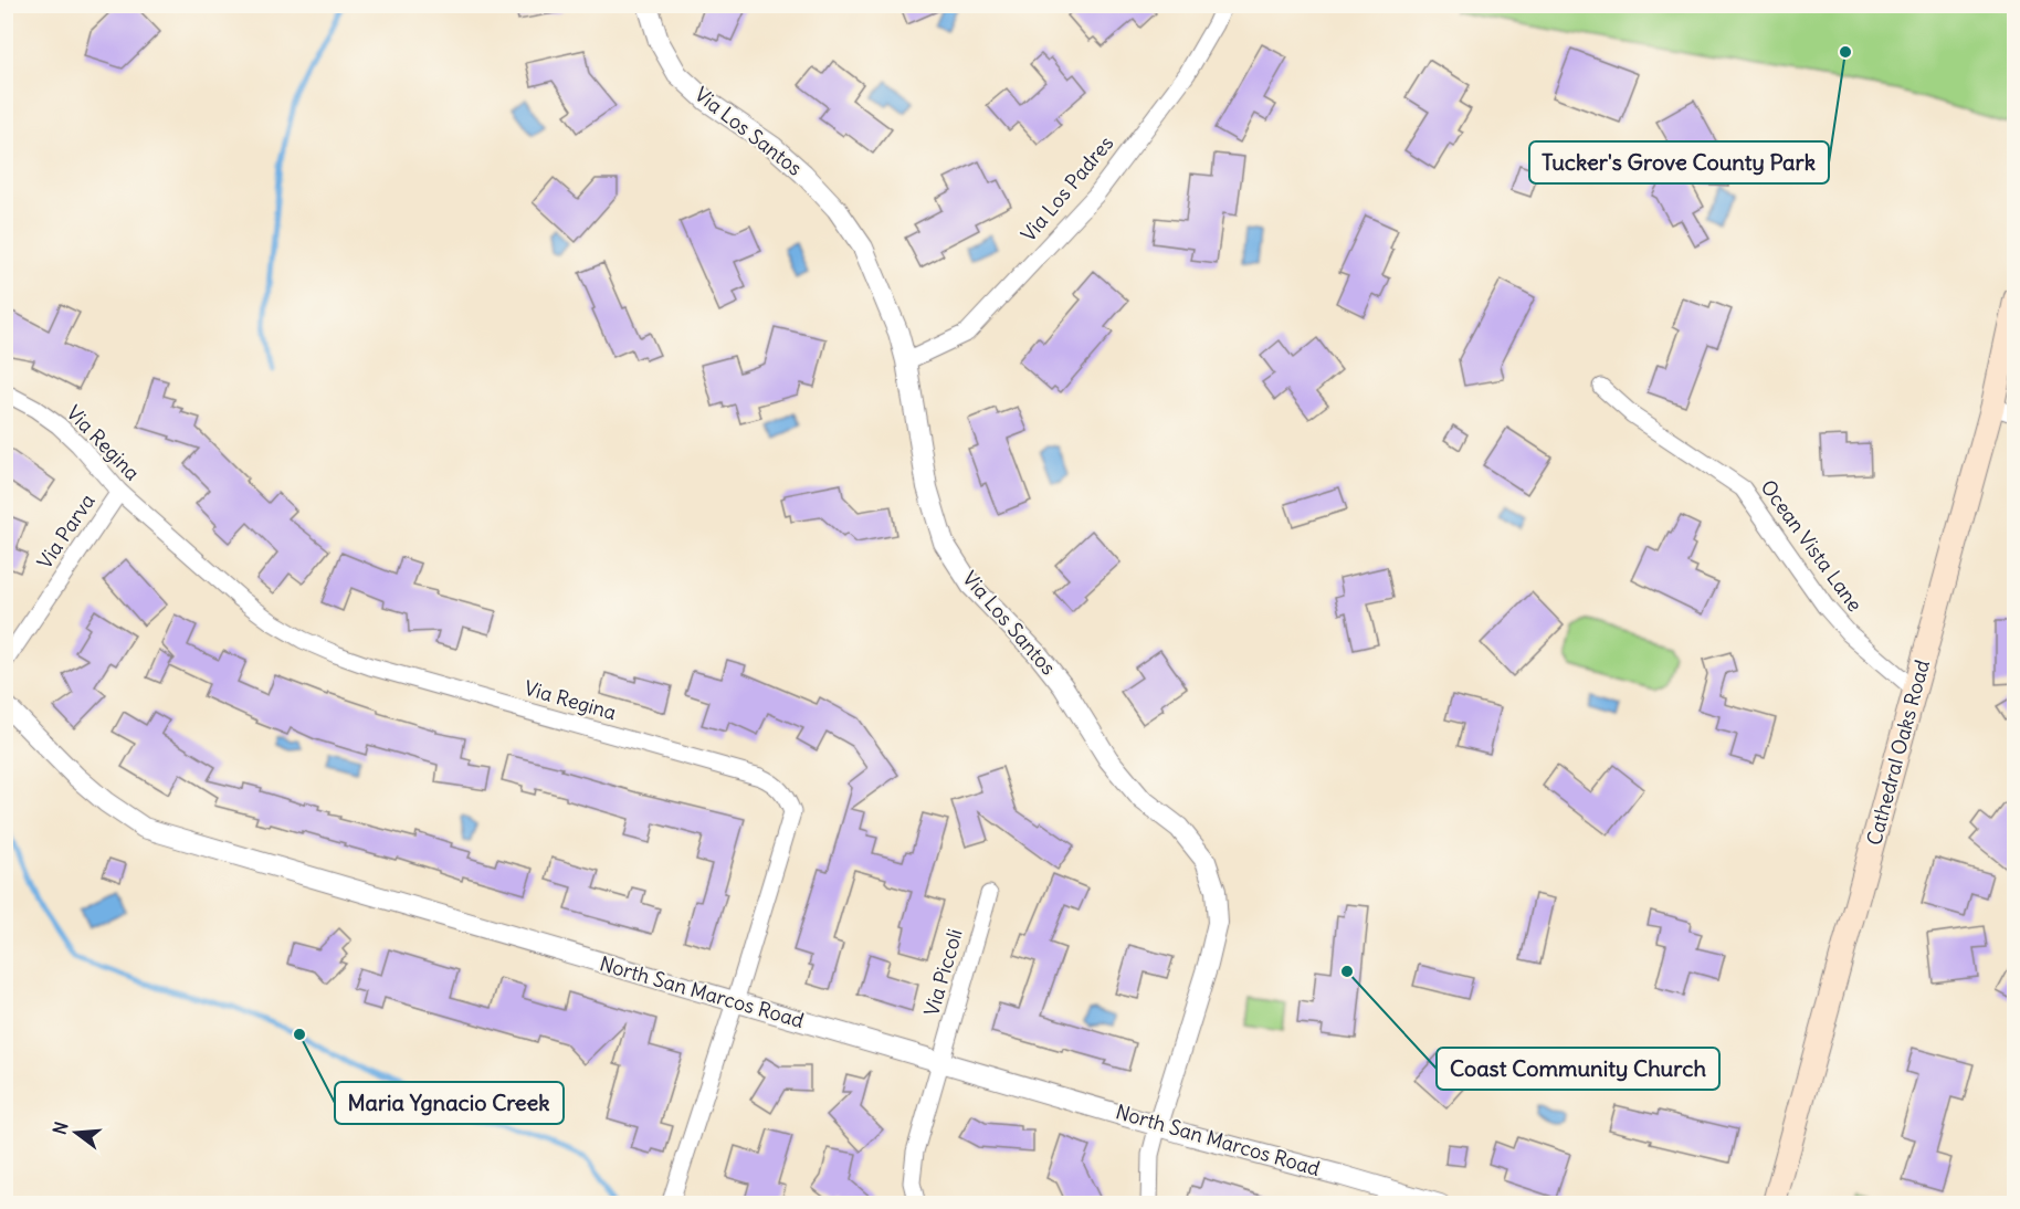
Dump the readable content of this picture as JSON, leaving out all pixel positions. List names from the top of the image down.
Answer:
{
  "streets": {
    "main road": ["Cathedral Oaks Road"],
    "street": [
      "Via Los Santos",
      "Via Los Padres",
      "Via Regina",
      "Via Parva",
      "Ocean Vista Lane",
      "Via Piccoli",
      "North San Marcos Road"
    ]
  },
  "crossings": [
    ["Via Los Santos", "Via Los Padres"],
    ["Via Los Santos", "North San Marcos Road"],
    ["Via Regina", "Via Parva"],
    ["Via Regina", "North San Marcos Road"],
    ["Ocean Vista Lane", "Cathedral Oaks Road"],
    ["Via Piccoli", "North San Marcos Road"]
  ],
  "places": ["Tucker's Grove County Park", "Coast Community Church", "Maria Ygnacio Creek"],
  "north": "left"
}
